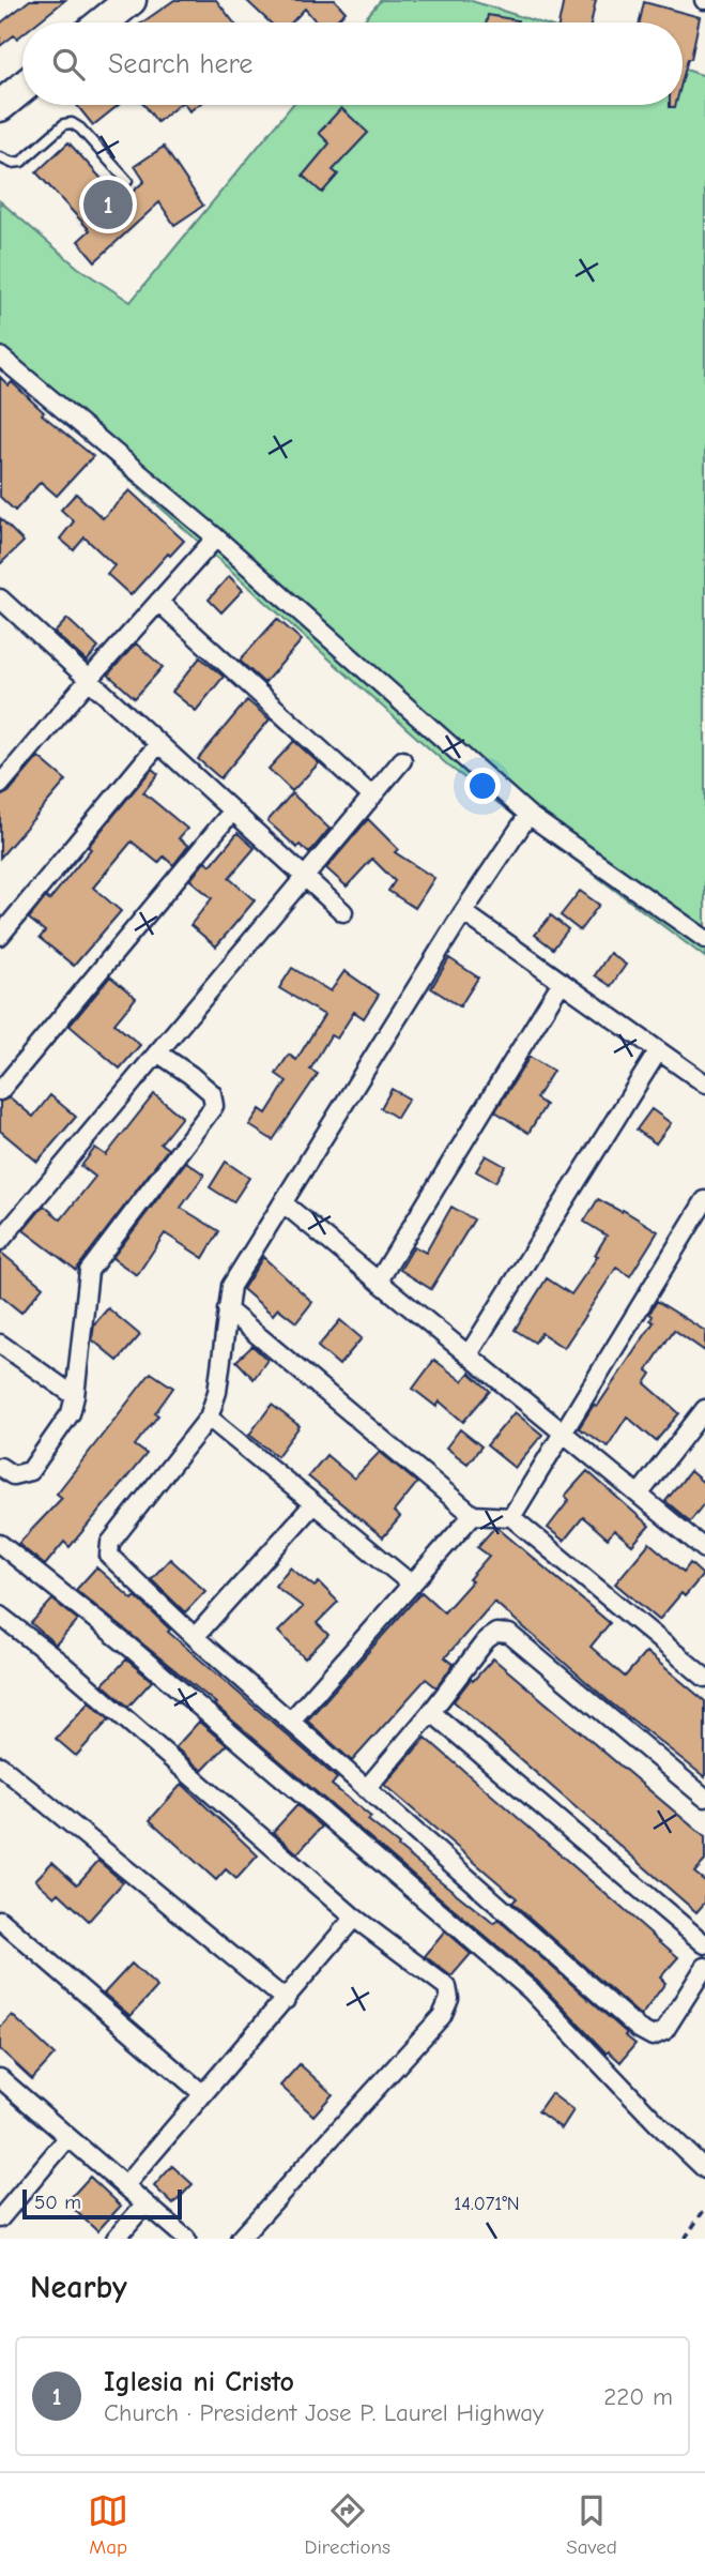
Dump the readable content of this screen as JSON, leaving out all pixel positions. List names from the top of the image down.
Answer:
{
  "scale_bar": "50 m",
  "page": {
    "search": "Search here",
    "pins": "1",
    "scale": "50 m",
    "heading": "Nearby",
    "list": [
      {
        "mark": "1",
        "name": "Iglesia ni Cristo",
        "note": "Church · President Jose P. Laurel Highway",
        "value": "220 m"
      }
    ],
    "nav": ["Map", "Directions", "Saved"]
  },
  "coordinates": ["14.071°N"]
}
